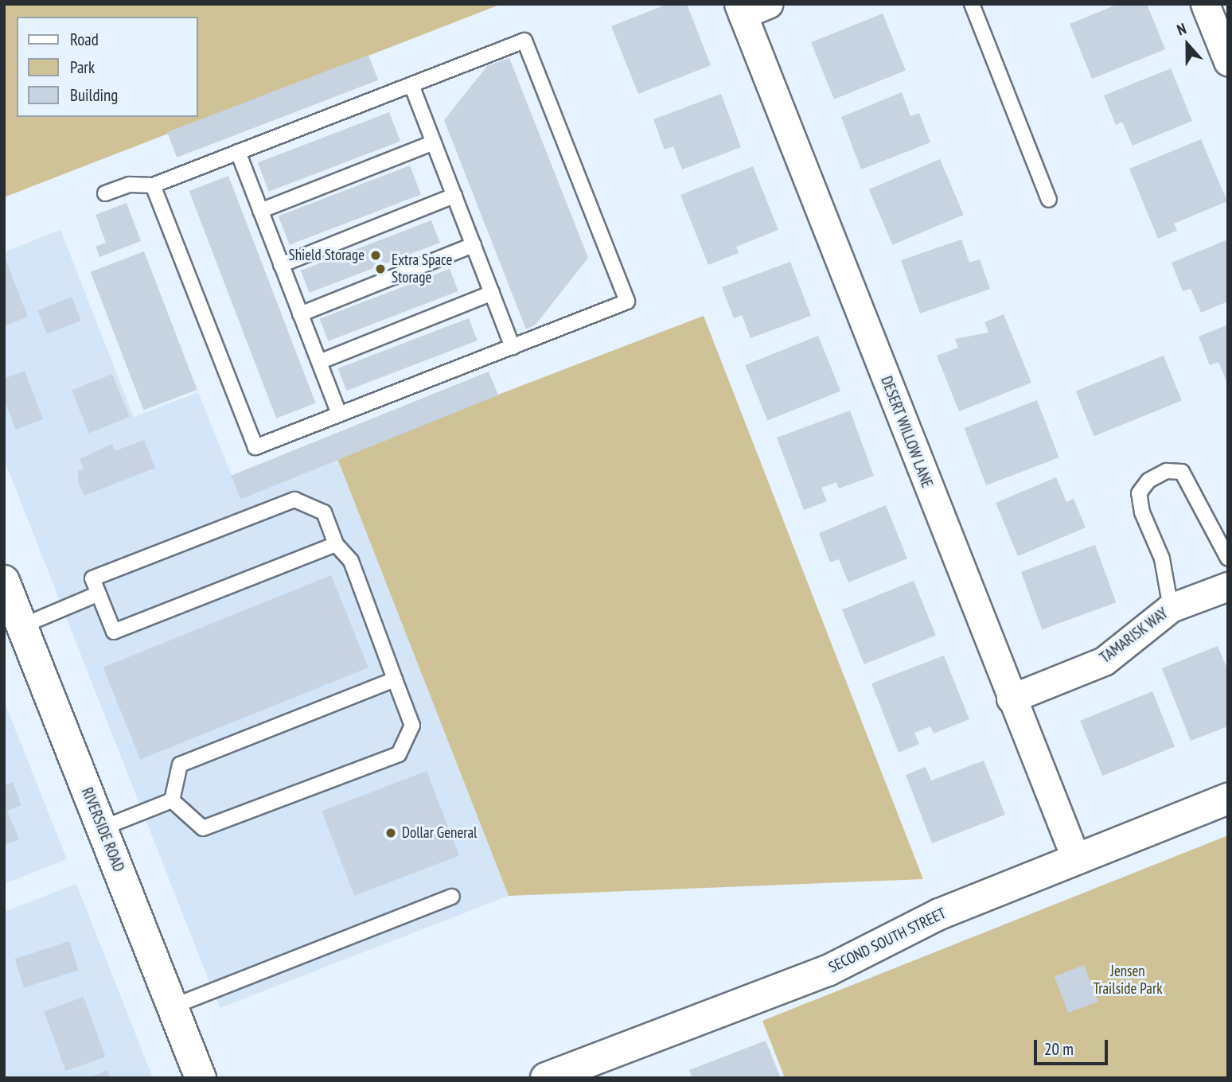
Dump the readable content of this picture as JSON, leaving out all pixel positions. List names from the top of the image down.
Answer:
{
  "streets": {
    "street": [
      "DESERT WILLOW LANE",
      "TAMARISK WAY",
      "RIVERSIDE ROAD",
      "SECOND SOUTH STREET"
    ]
  },
  "crossings": [
    ["DESERT WILLOW LANE", "TAMARISK WAY"],
    ["DESERT WILLOW LANE", "SECOND SOUTH STREET"]
  ],
  "parks": ["Jensen Trailside Park"],
  "places": ["Shield Storage", "Extra Space Storage", "Dollar General"],
  "legend": ["Road", "Park", "Building"],
  "scale_bar": "20 m",
  "north": "top"
}
